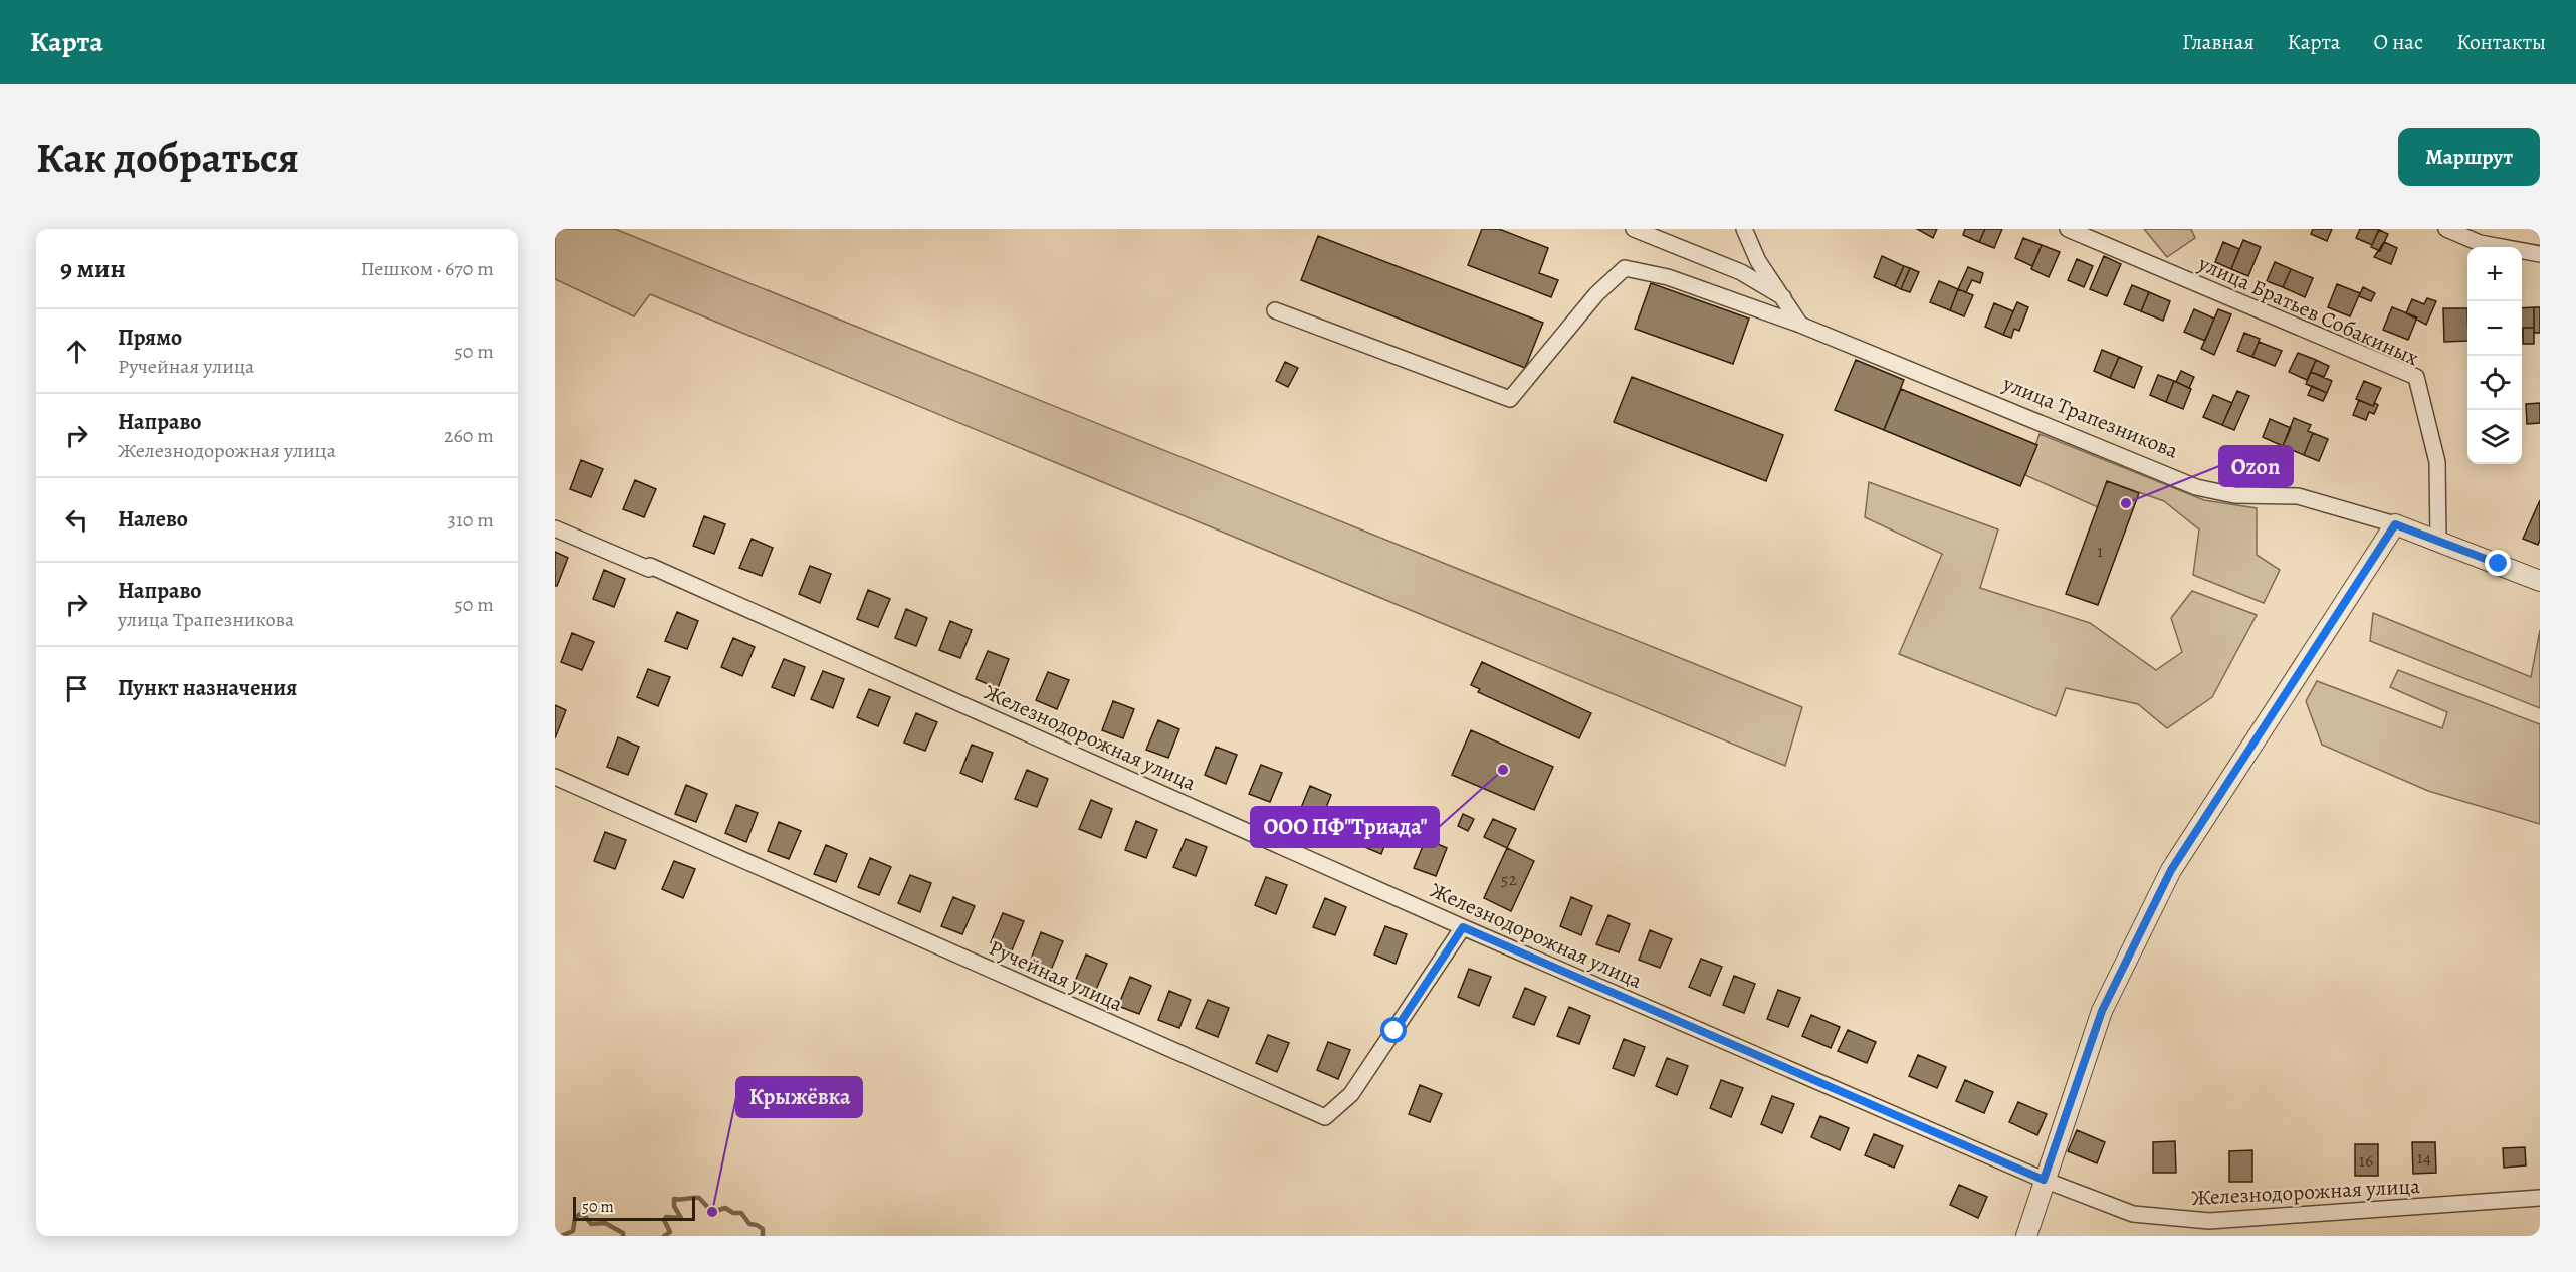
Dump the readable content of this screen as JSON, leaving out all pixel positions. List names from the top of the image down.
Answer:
{
  "streets": {
    "street": [
      "улица Братьев Собакиных",
      "улица Трапезникова",
      "Железнодорожная улица",
      "Ручейная улица"
    ]
  },
  "crossings": [
    ["улица Братьев Собакиных", "улица Трапезникова"],
    ["Железнодорожная улица", "Ручейная улица"]
  ],
  "places": ["Ozon", "ООО ПФ\"Триада\"", "Крыжёвка"],
  "house_numbers": [
    "1",
    "52",
    "14",
    "16"
  ],
  "scale_bar": "50 m",
  "page": {
    "header": "Карта",
    "nav": [
      "Главная",
      "Карта",
      "О нас",
      "Контакты"
    ],
    "buttons": "Маршрут",
    "title": "Как добраться",
    "heading": ["9 мин", "Пешком · 670 m"],
    "map_buttons": ["+", "−"],
    "list": [
      ["Прямо", "Ручейная улица", "50 m"],
      ["Направо", "Железнодорожная улица", "260 m"],
      ["Налево", "310 m"],
      ["Направо", "улица Трапезникова", "50 m"],
      "Пункт назначения"
    ],
    "scale": "50 m"
  }
}
